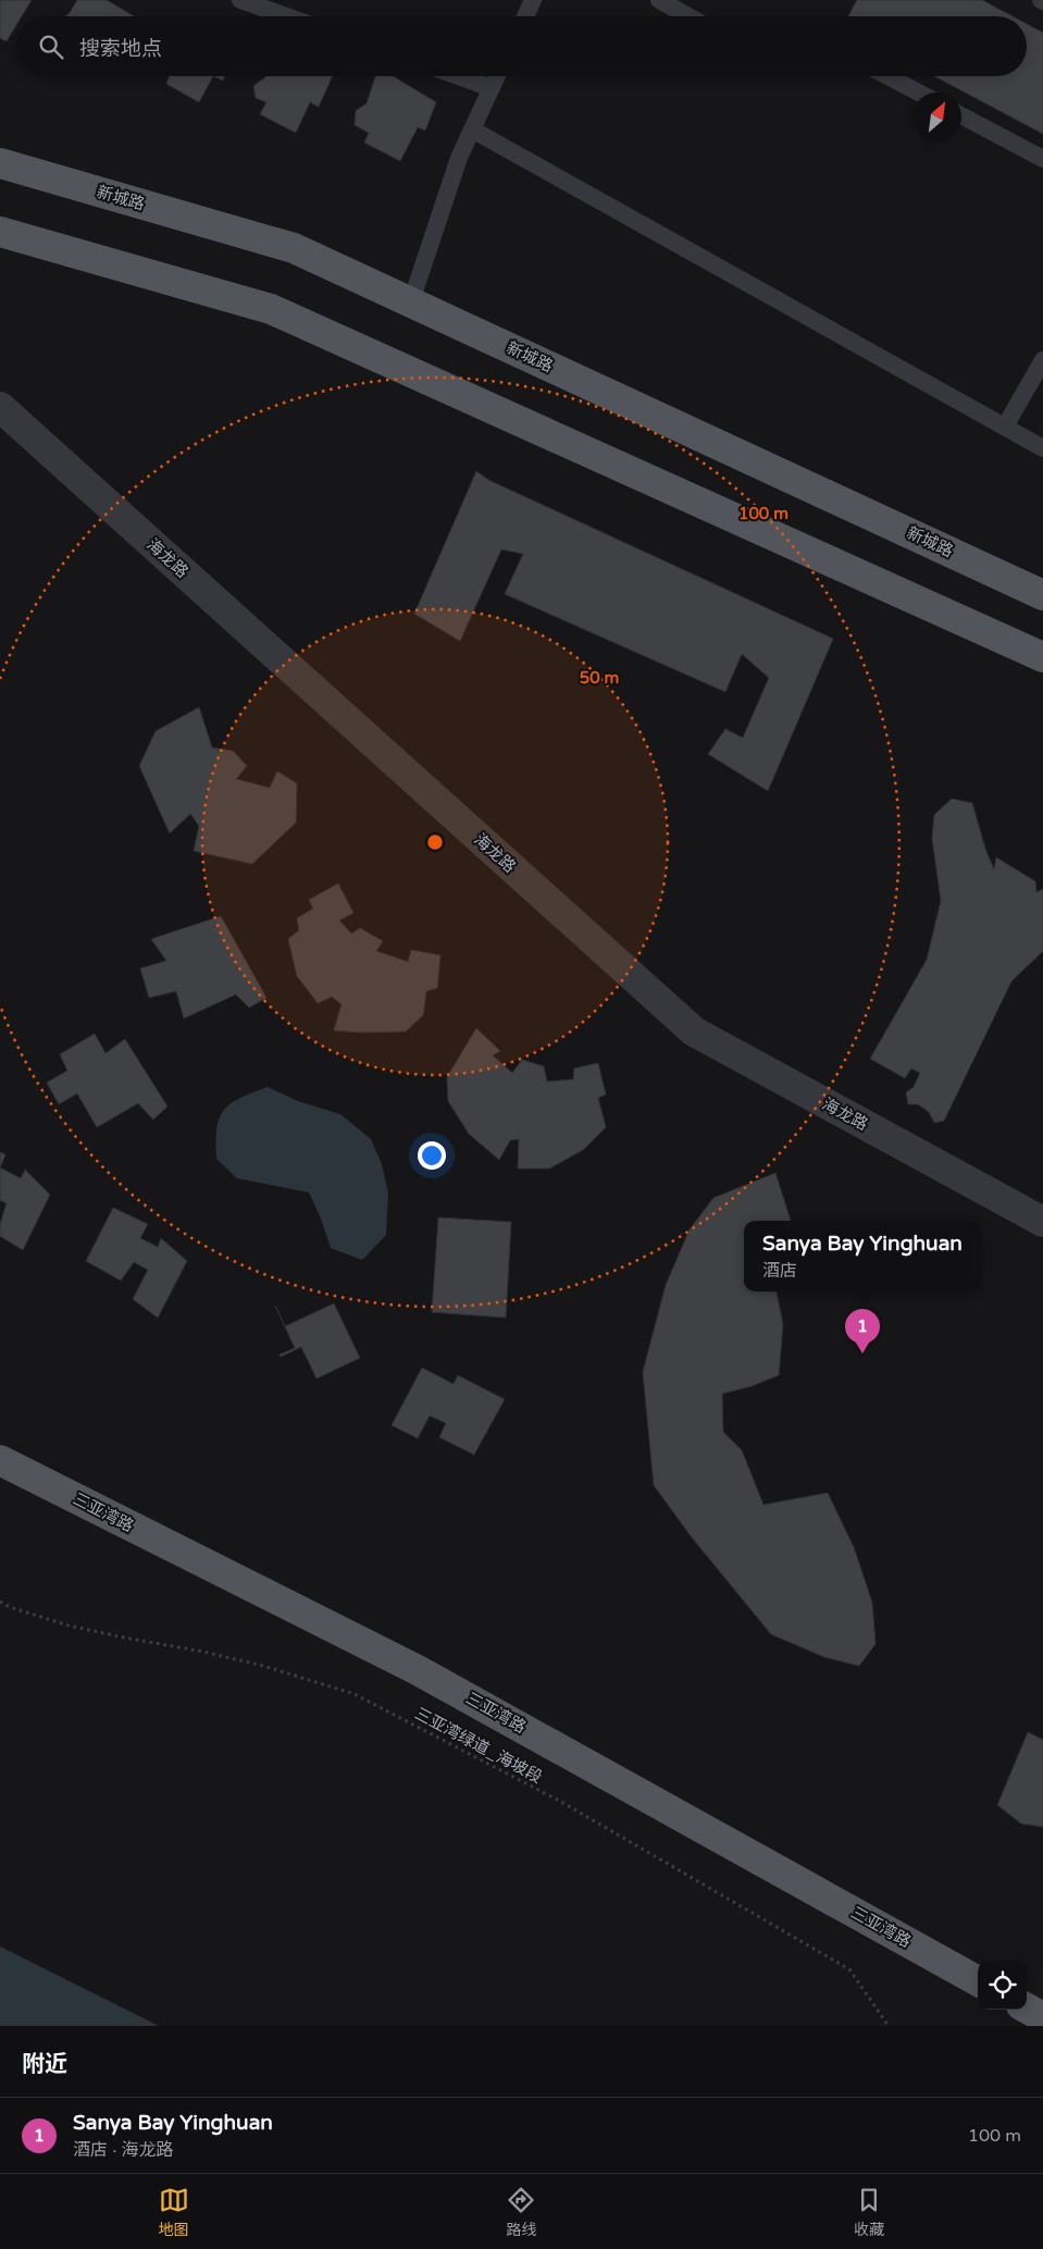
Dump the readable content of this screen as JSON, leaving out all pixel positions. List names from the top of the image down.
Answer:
{
  "streets": {
    "main road": ["新城路", "三亚湾路"],
    "street": ["海龙路"],
    "path": ["三亚湾绿道_海坡段"]
  },
  "north": "top right",
  "page": {
    "search": "搜索地点",
    "popup": ["Sanya Bay Yinghuan", "酒店"],
    "pins": "1",
    "heading": "附近",
    "list": [
      {
        "mark": "1",
        "name": "Sanya Bay Yinghuan",
        "note": "酒店 · 海龙路",
        "value": "100 m"
      }
    ],
    "nav": ["地图", "路线", "收藏"]
  },
  "rings": ["100 m", "50 m"]
}
